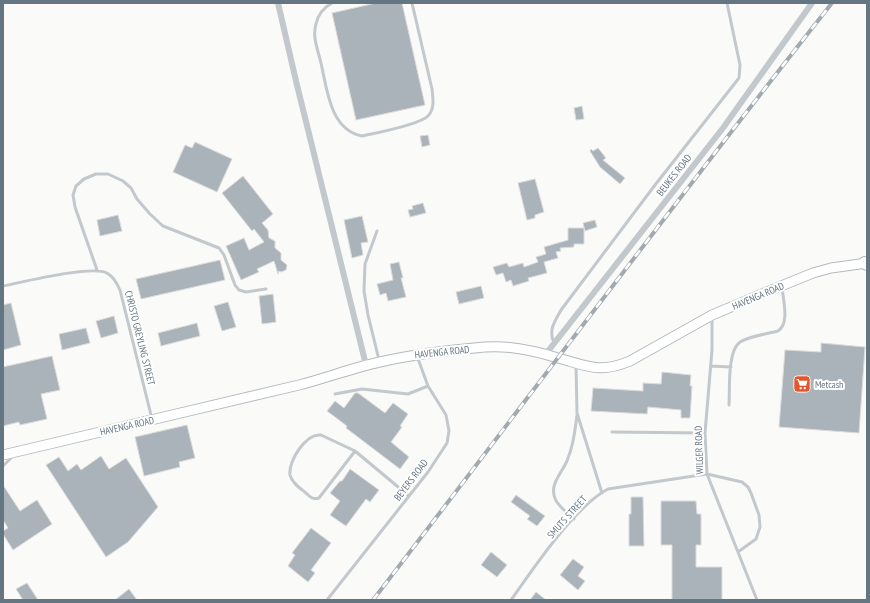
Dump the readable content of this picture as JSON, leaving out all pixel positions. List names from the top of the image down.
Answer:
{
  "streets": {
    "street": ["BEUKES ROAD", "HAVENGA ROAD"],
    "lane": [
      "CHRISTO GREYLING STREET",
      "WILGER ROAD",
      "BEYERS ROAD",
      "SMUTS STREET"
    ]
  },
  "crossings": [
    ["BEUKES ROAD", "HAVENGA ROAD"],
    ["HAVENGA ROAD", "CHRISTO GREYLING STREET"],
    ["HAVENGA ROAD", "WILGER ROAD"],
    ["HAVENGA ROAD", "BEYERS ROAD"],
    ["WILGER ROAD", "SMUTS STREET"]
  ],
  "places": {
    "supermarket": ["Metcash"]
  }
}
